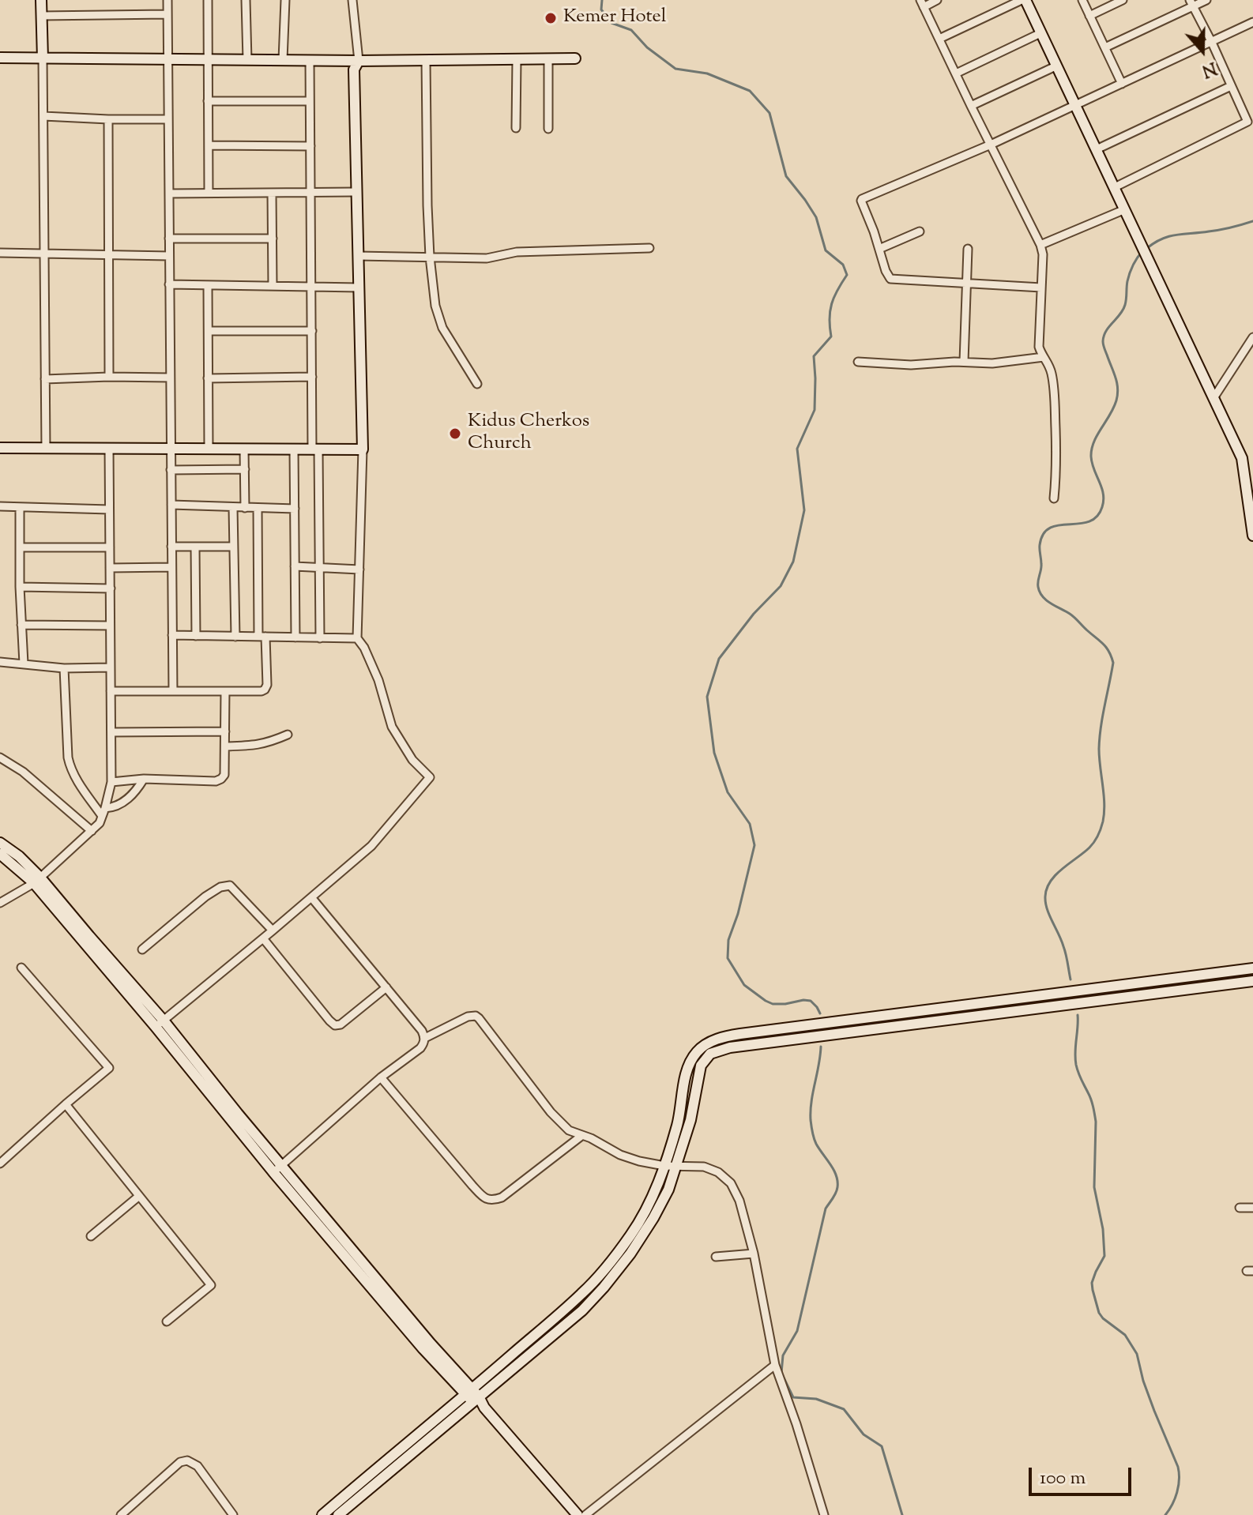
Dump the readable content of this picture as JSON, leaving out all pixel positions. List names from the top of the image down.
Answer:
{
  "places": ["Kemer Hotel", "Kidus Cherkos Church"],
  "scale_bar": "100 m",
  "north": "bottom"
}
